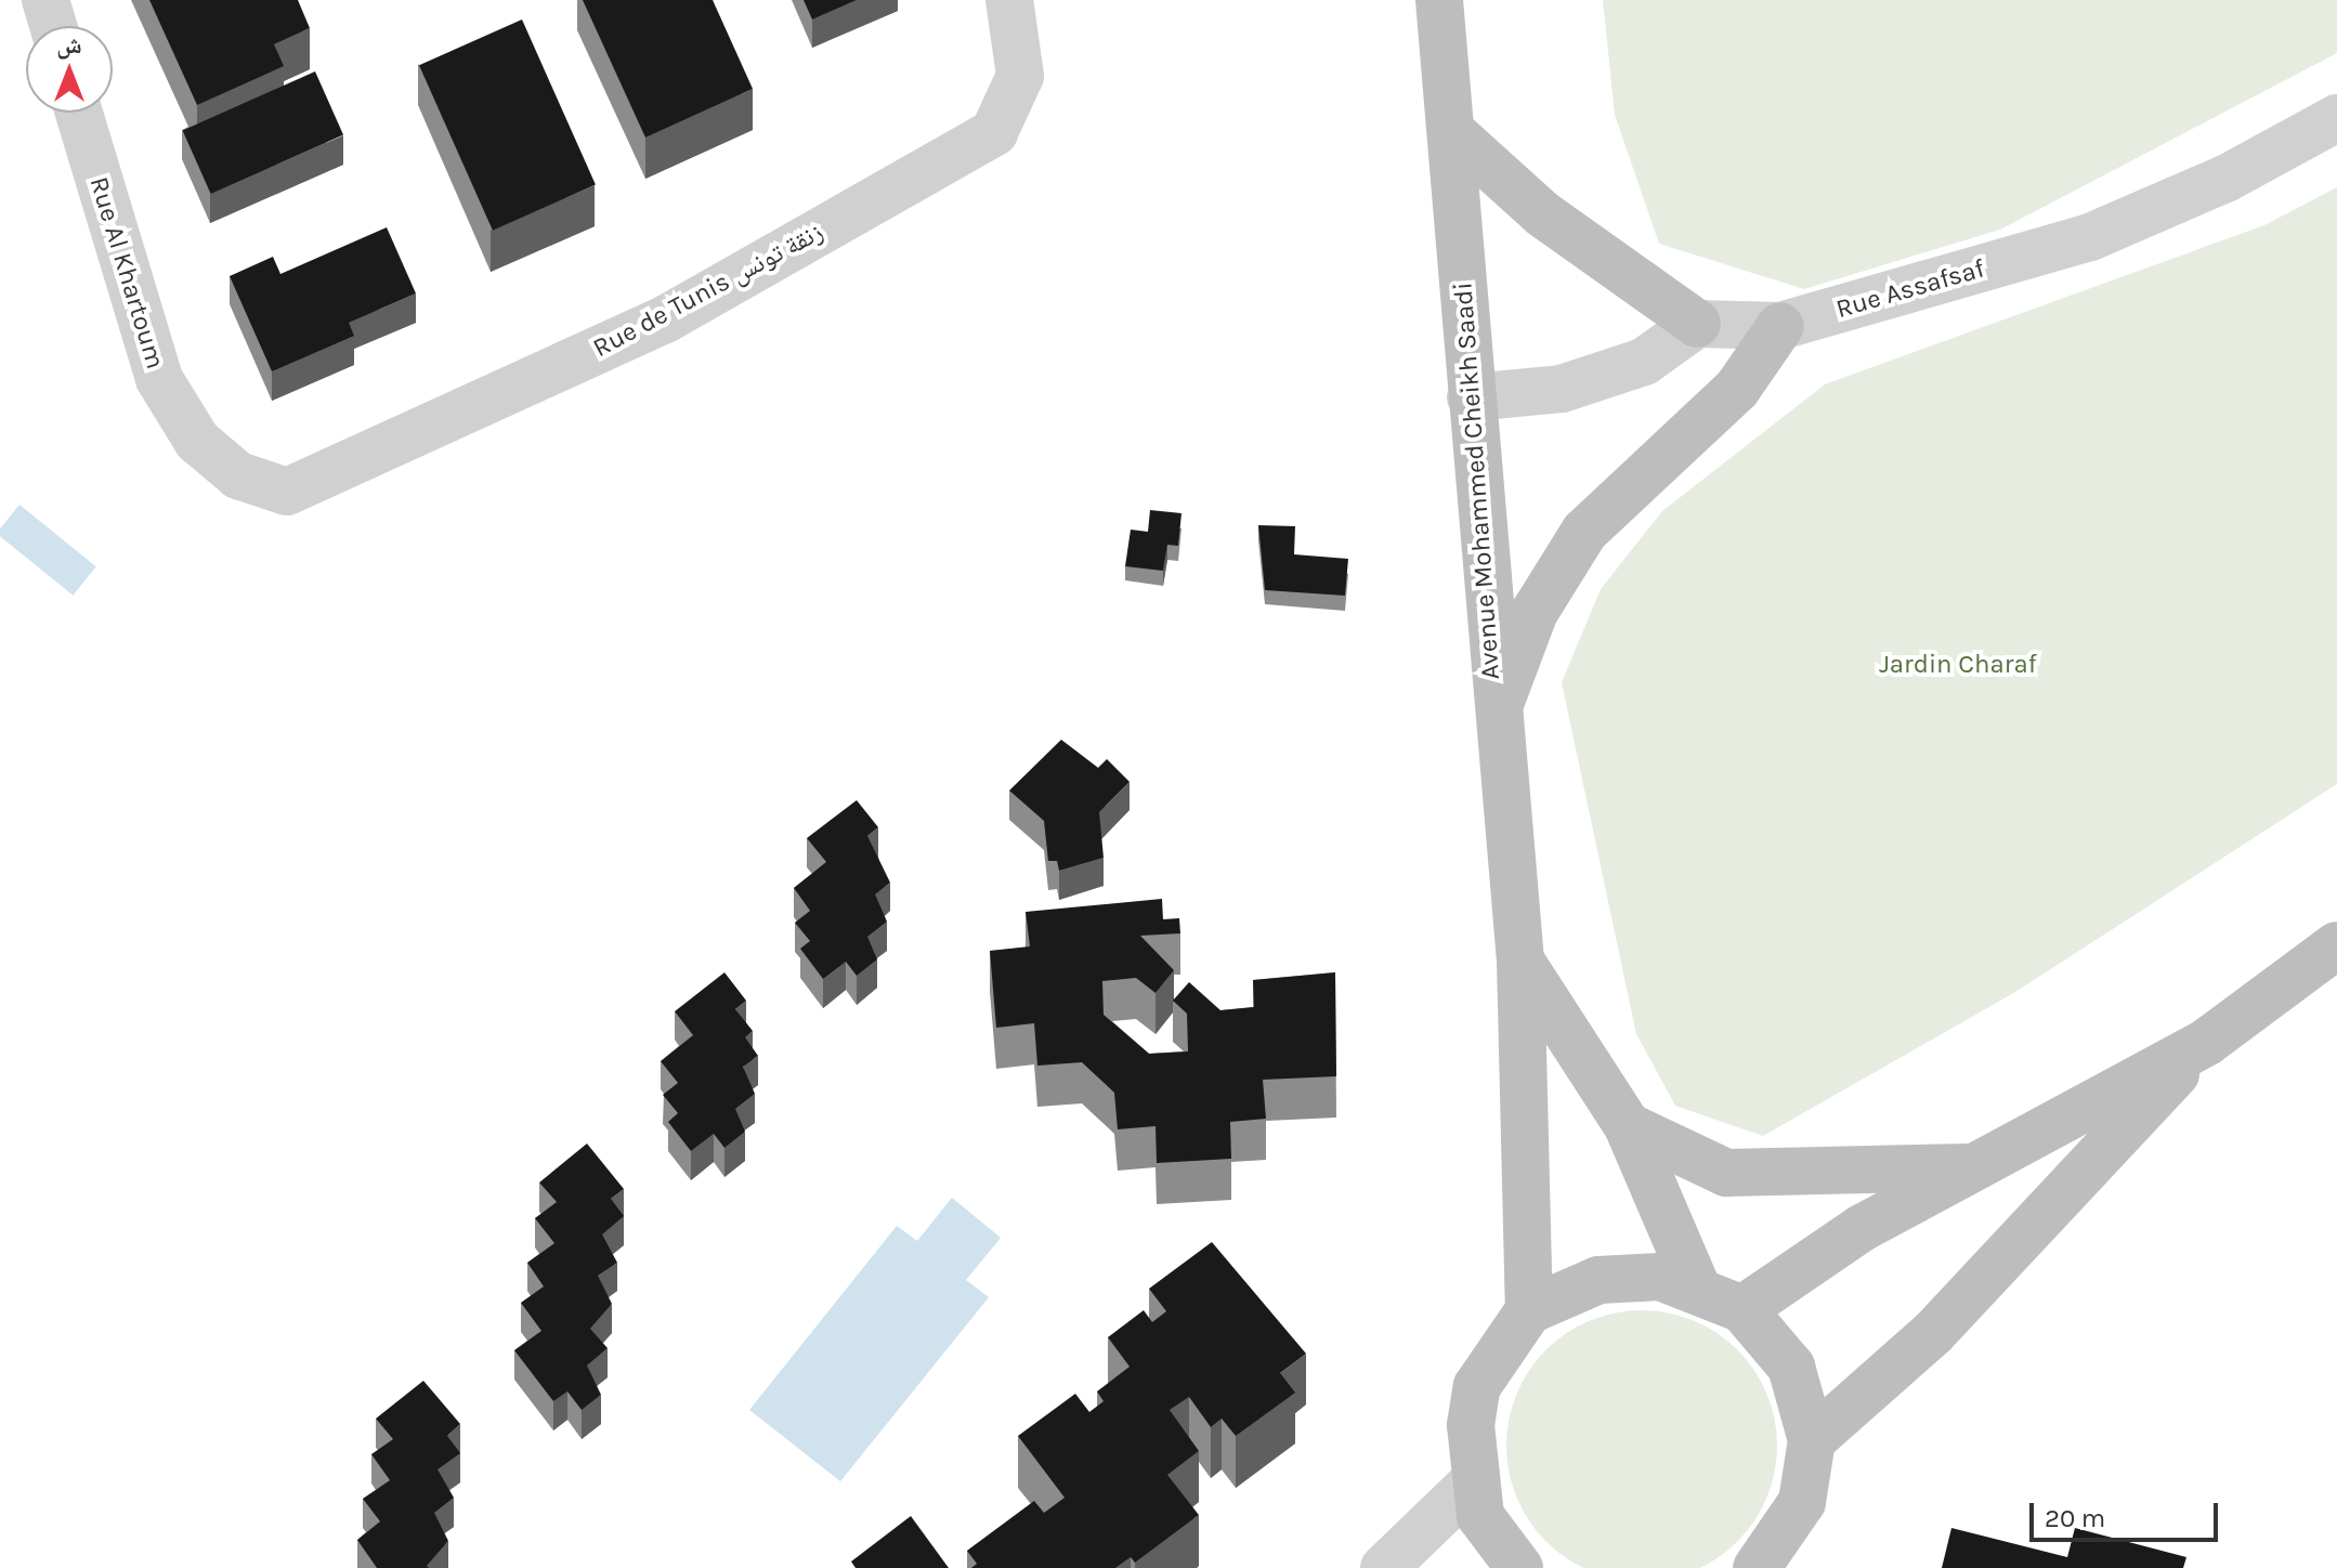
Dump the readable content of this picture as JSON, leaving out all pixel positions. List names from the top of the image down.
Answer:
{
  "streets": {
    "main road": ["Avenue Mohammed Cheikh Saadi"],
    "street": ["Rue Al Khartoum", "Rue Assafsaf", "Rue de Tunis زنقة تونس"]
  },
  "crossings": [
    ["Rue Al Khartoum", "Rue de Tunis زنقة تونس"]
  ],
  "parks": ["Jardin Charaf"],
  "scale_bar": "20 m",
  "north": "top"
}
